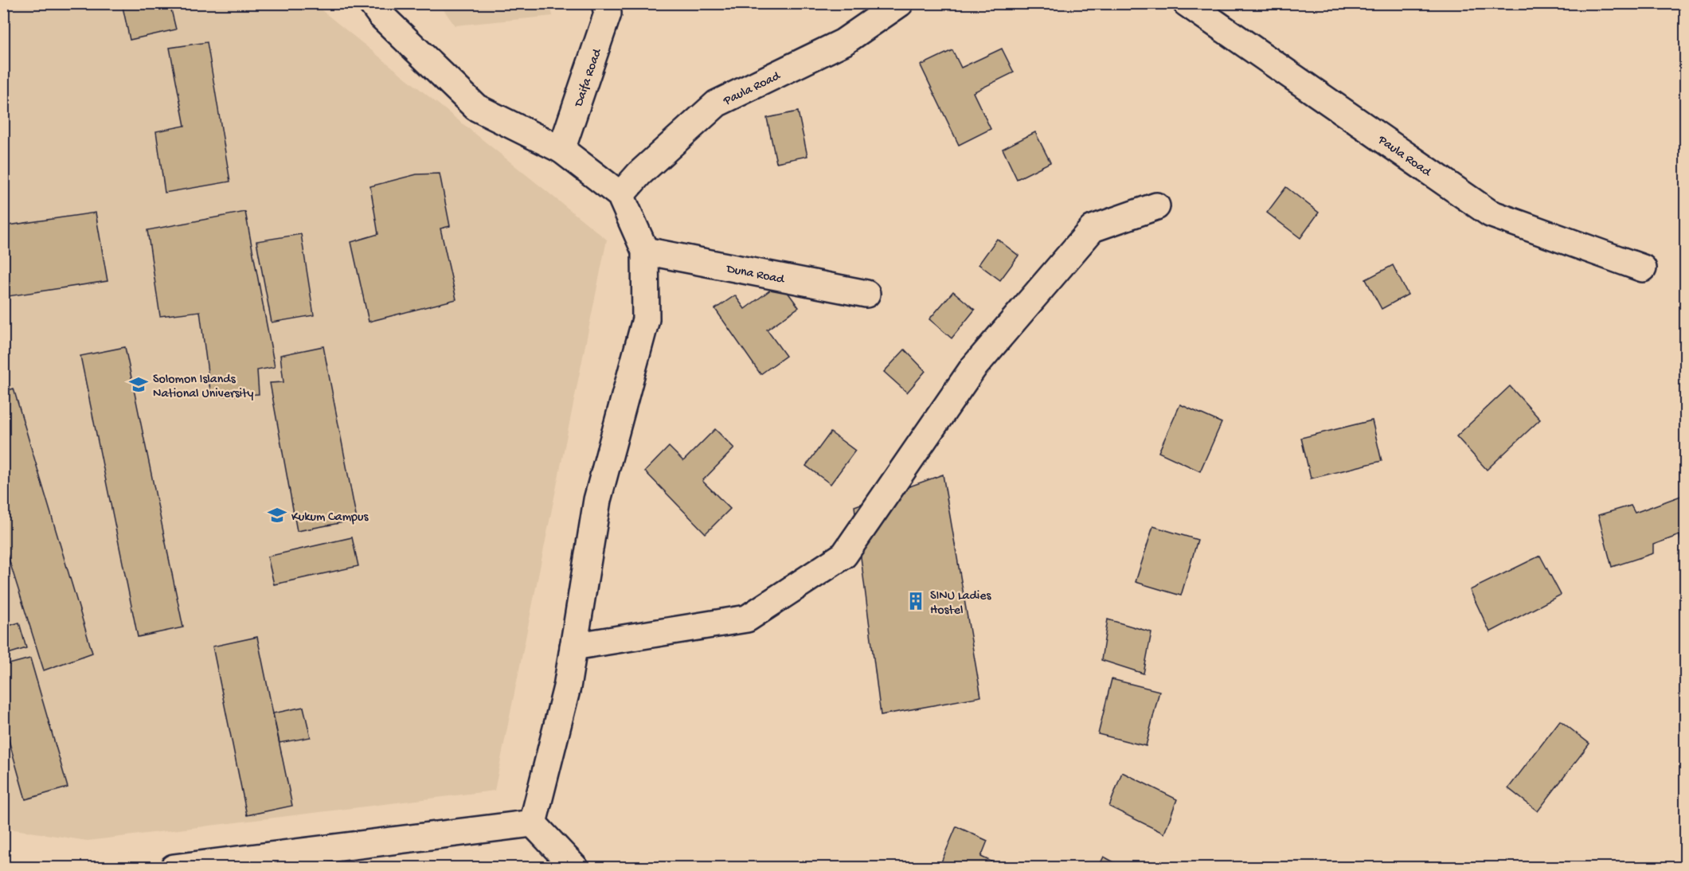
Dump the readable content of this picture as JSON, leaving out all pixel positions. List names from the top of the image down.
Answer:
{
  "streets": {
    "street": ["Daifa Road", "Paula Road", "Duna Road"]
  },
  "places": {
    "school or university": ["Solomon Islands National University", "Kukum Campus"],
    "building": ["SINU Ladies Hostel"]
  }
}
